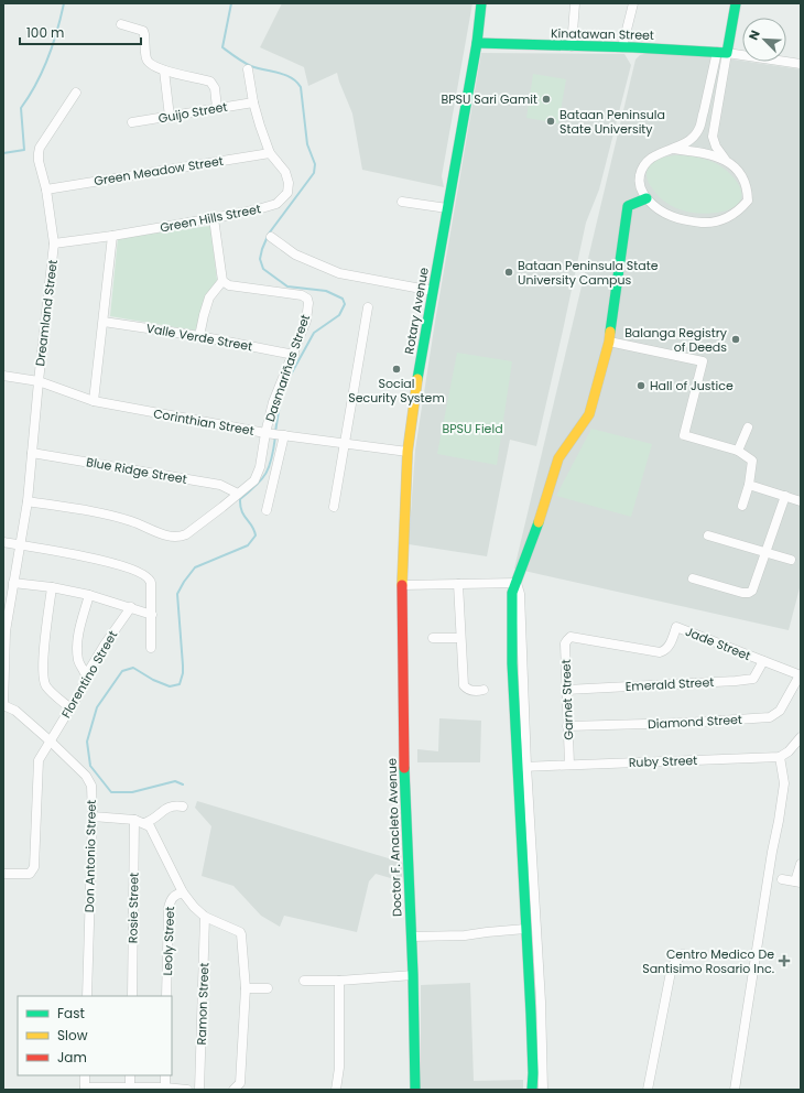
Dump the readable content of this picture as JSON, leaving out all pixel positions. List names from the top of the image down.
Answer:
{
  "streets": {
    "street": [
      "Kinatawan Street",
      "Guijo Street",
      "Green Meadow Street",
      "Green Hills Street",
      "Rotary Avenue",
      "Dreamland Street",
      "Valle Verde Street",
      "Dasmariñas Street",
      "Corinthian Street",
      "Blue Ridge Street",
      "Jade Street",
      "Florentino Street",
      "Emerald Street",
      "Garnet Street",
      "Diamond Street",
      "Ruby Street",
      "Doctor F. Anacleto Avenue",
      "Don Antonio Street",
      "Rosie Street",
      "Leoly Street",
      "Ramon Street"
    ]
  },
  "crossings": [
    ["Kinatawan Street", "Rotary Avenue"],
    ["Guijo Street", "Green Hills Street"],
    ["Green Meadow Street", "Green Hills Street"],
    ["Green Meadow Street", "Dreamland Street"],
    ["Green Hills Street", "Dreamland Street"],
    ["Rotary Avenue", "Corinthian Street"],
    ["Rotary Avenue", "Doctor F. Anacleto Avenue"],
    ["Dreamland Street", "Dasmariñas Street"],
    ["Dreamland Street", "Corinthian Street"],
    ["Dreamland Street", "Blue Ridge Street"],
    ["Dreamland Street", "Don Antonio Street"],
    ["Valle Verde Street", "Dasmariñas Street"],
    ["Dasmariñas Street", "Corinthian Street"],
    ["Dasmariñas Street", "Blue Ridge Street"],
    ["Jade Street", "Emerald Street"],
    ["Jade Street", "Garnet Street"],
    ["Jade Street", "Diamond Street"],
    ["Florentino Street", "Don Antonio Street"],
    ["Emerald Street", "Garnet Street"],
    ["Garnet Street", "Diamond Street"],
    ["Garnet Street", "Ruby Street"]
  ],
  "parks": ["BPSU Field"],
  "places": {
    "other": [
      "BPSU Sari Gamit",
      "Bataan Peninsula State University",
      "Bataan Peninsula State University Campus",
      "Balanga Registry of Deeds",
      "Social Security System",
      "Hall of Justice"
    ],
    "health": ["Centro Medico De Santisimo Rosario Inc."]
  },
  "legend": ["Fast", "Slow", "Jam"],
  "scale_bar": "100 m",
  "north": "top left"
}
